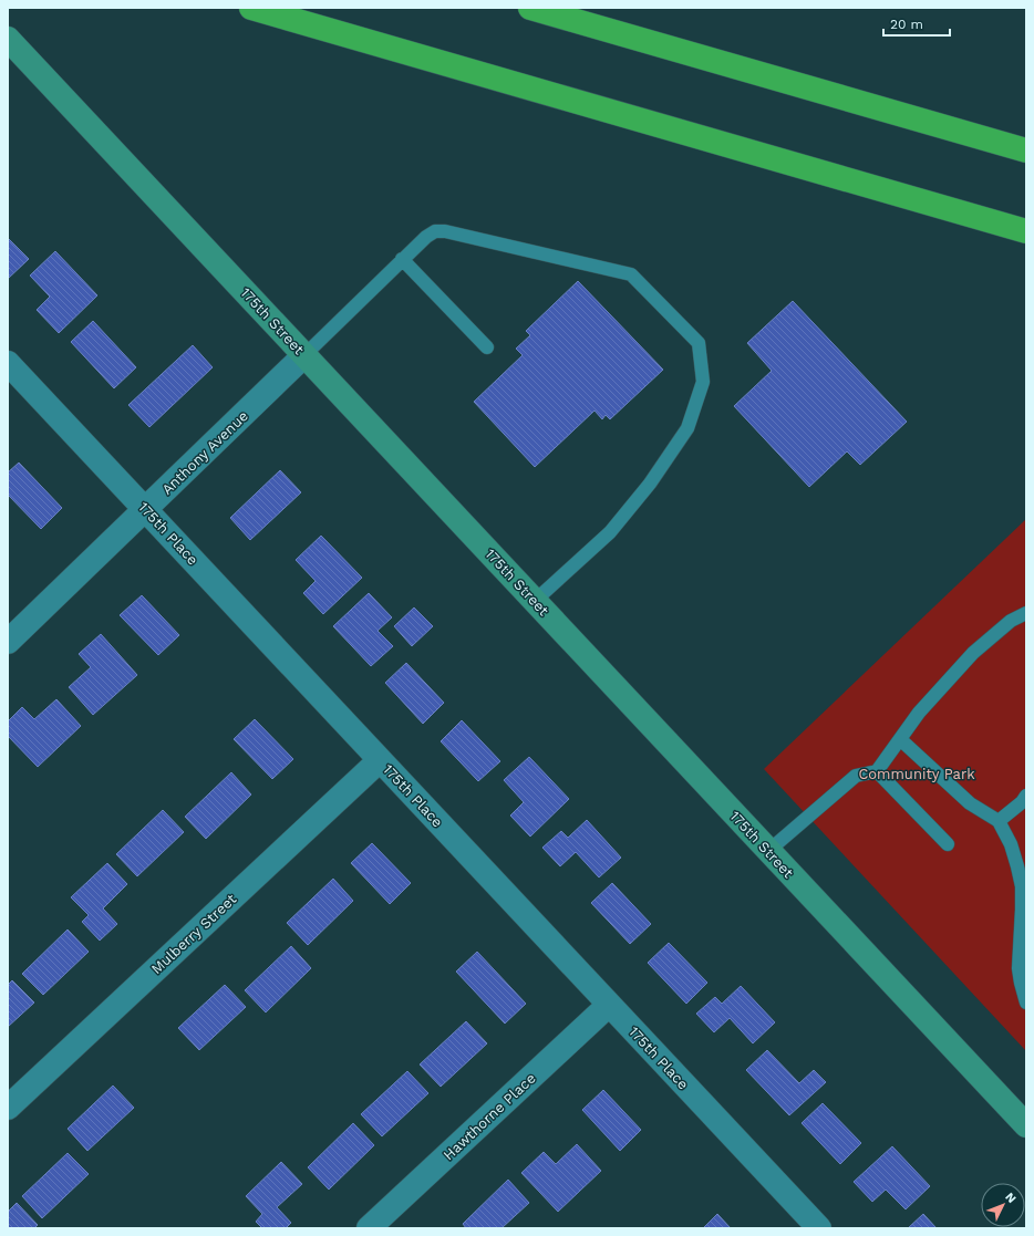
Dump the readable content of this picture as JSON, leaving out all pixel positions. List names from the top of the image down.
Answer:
{
  "streets": {
    "main road": ["175th Street"],
    "street": [
      "Anthony Avenue",
      "175th Place",
      "Mulberry Street",
      "Hawthorne Place"
    ]
  },
  "crossings": [
    ["175th Street", "Anthony Avenue"],
    ["Anthony Avenue", "175th Place"],
    ["175th Place", "Mulberry Street"],
    ["175th Place", "Hawthorne Place"]
  ],
  "parks": ["Community Park"],
  "scale_bar": "20 m",
  "north": "top right"
}
